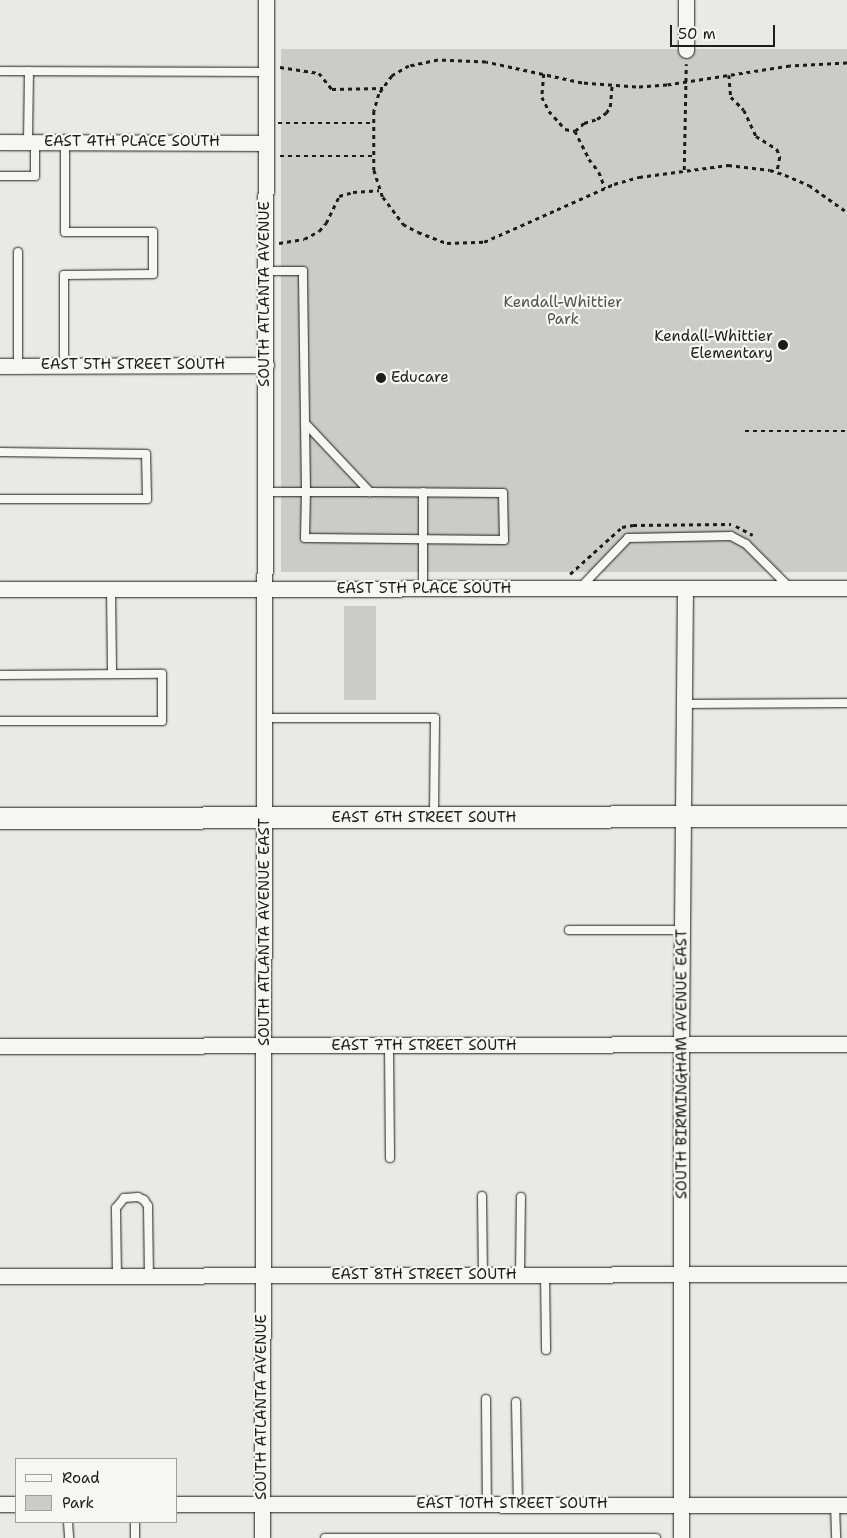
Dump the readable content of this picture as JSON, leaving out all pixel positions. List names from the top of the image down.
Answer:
{
  "streets": {
    "street": [
      "EAST 4TH PLACE SOUTH",
      "SOUTH ATLANTA AVENUE",
      "EAST 5TH STREET SOUTH",
      "EAST 5TH PLACE SOUTH",
      "EAST 6TH STREET SOUTH",
      "SOUTH ATLANTA AVENUE EAST",
      "EAST 7TH STREET SOUTH",
      "SOUTH BIRMINGHAM AVENUE EAST",
      "EAST 8TH STREET SOUTH",
      "EAST 10TH STREET SOUTH"
    ]
  },
  "crossings": [
    ["EAST 4TH PLACE SOUTH", "SOUTH ATLANTA AVENUE"],
    ["SOUTH ATLANTA AVENUE", "EAST 5TH STREET SOUTH"],
    ["SOUTH ATLANTA AVENUE", "EAST 5TH PLACE SOUTH"],
    ["SOUTH ATLANTA AVENUE", "SOUTH ATLANTA AVENUE EAST"],
    ["SOUTH ATLANTA AVENUE", "EAST 8TH STREET SOUTH"],
    ["SOUTH ATLANTA AVENUE", "EAST 10TH STREET SOUTH"],
    ["EAST 5TH PLACE SOUTH", "SOUTH ATLANTA AVENUE EAST"],
    ["EAST 5TH PLACE SOUTH", "SOUTH BIRMINGHAM AVENUE EAST"],
    ["EAST 6TH STREET SOUTH", "SOUTH ATLANTA AVENUE EAST"],
    ["EAST 6TH STREET SOUTH", "SOUTH BIRMINGHAM AVENUE EAST"],
    ["SOUTH ATLANTA AVENUE EAST", "EAST 7TH STREET SOUTH"],
    ["SOUTH ATLANTA AVENUE EAST", "EAST 8TH STREET SOUTH"],
    ["EAST 7TH STREET SOUTH", "SOUTH BIRMINGHAM AVENUE EAST"],
    ["SOUTH BIRMINGHAM AVENUE EAST", "EAST 8TH STREET SOUTH"],
    ["SOUTH BIRMINGHAM AVENUE EAST", "EAST 10TH STREET SOUTH"]
  ],
  "parks": ["Kendall-Whittier Park"],
  "places": ["Kendall-Whittier Elementary", "Educare"],
  "legend": ["Road", "Park"],
  "scale_bar": "50 m"
}
